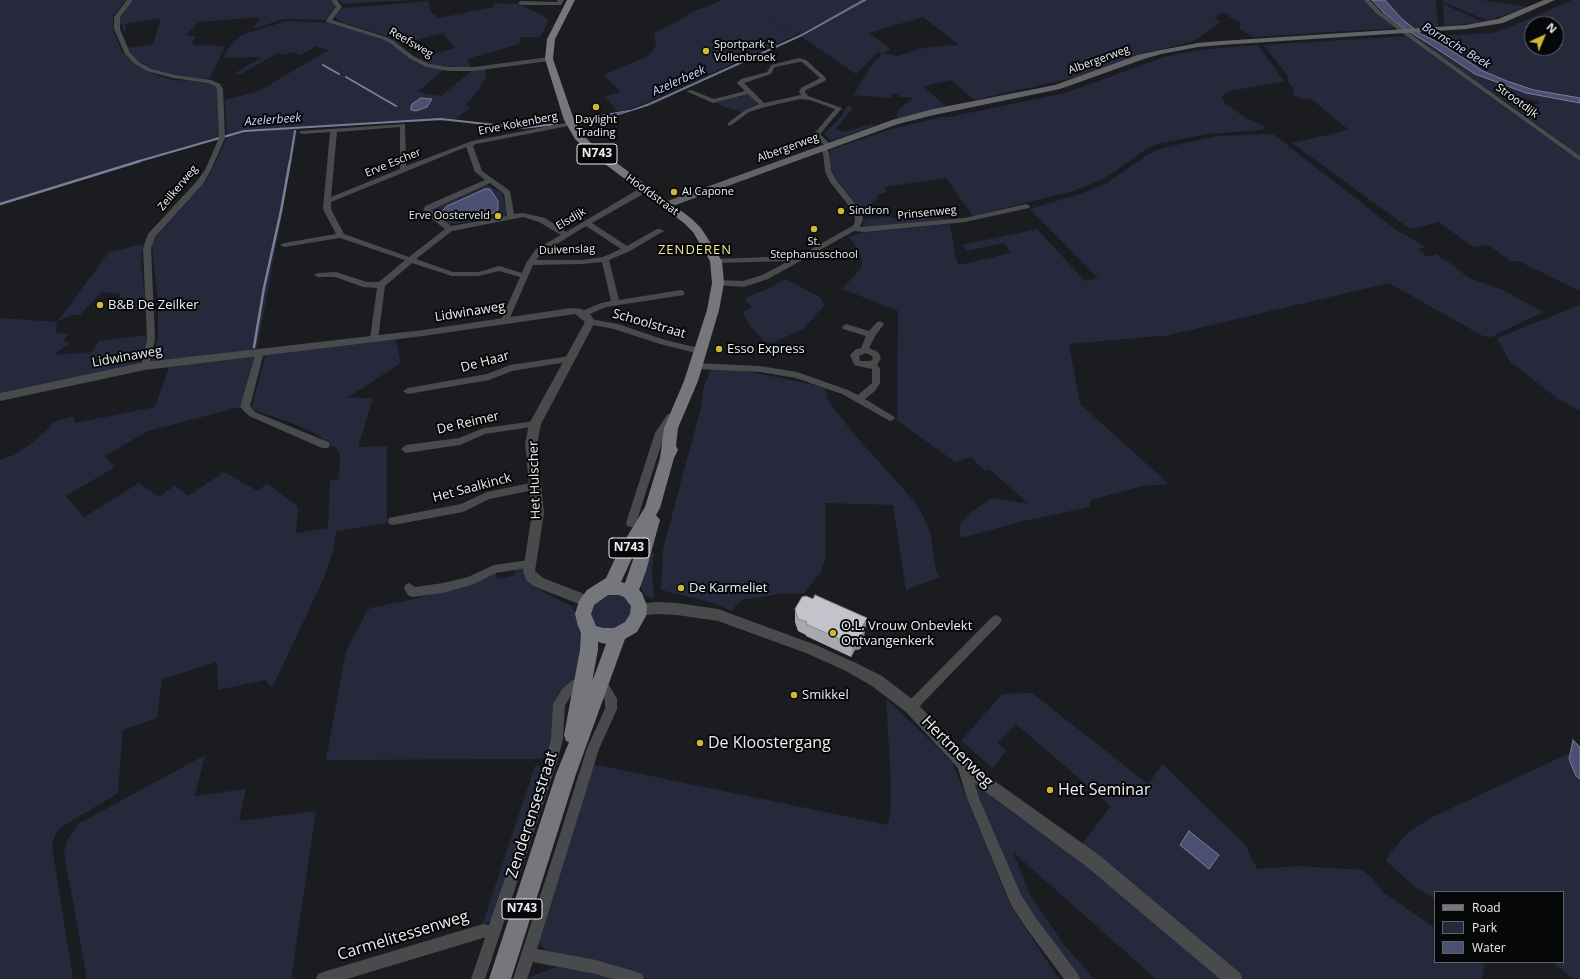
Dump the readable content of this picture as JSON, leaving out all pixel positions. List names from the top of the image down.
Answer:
{
  "streets": {
    "main road": [
      "Albergerweg",
      "N743",
      "Hoofdstraat",
      "Zenderensestraat"
    ],
    "street": [
      "Reefsweg",
      "Strootdijk",
      "Erve Kokenberg",
      "Erve Escher",
      "Zeilkerweg",
      "Prinsenweg",
      "Elsdijk",
      "Duivenslag",
      "Lidwinaweg",
      "Schoolstraat",
      "De Haar",
      "De Reimer",
      "Het Hulscher",
      "Het Saalkinck",
      "Hertmerweg",
      "Carmelitessenweg"
    ]
  },
  "crossings": [
    ["Reefsweg", "Hoofdstraat"],
    ["Albergerweg", "Strootdijk"],
    ["Albergerweg", "Hoofdstraat"],
    ["Erve Kokenberg", "Erve Escher"],
    ["Erve Kokenberg", "Hoofdstraat"],
    ["N743", "Hoofdstraat"],
    ["N743", "Hertmerweg"],
    ["N743", "Zenderensestraat"],
    ["Zeilkerweg", "Lidwinaweg"],
    ["Hoofdstraat", "Schoolstraat"],
    ["Hoofdstraat", "Hertmerweg"],
    ["Hoofdstraat", "Zenderensestraat"],
    ["Elsdijk", "Duivenslag"],
    ["Elsdijk", "Lidwinaweg"],
    ["Duivenslag", "Lidwinaweg"],
    ["Lidwinaweg", "Schoolstraat"],
    ["Lidwinaweg", "Het Hulscher"],
    ["Schoolstraat", "Het Hulscher"],
    ["De Haar", "Het Hulscher"],
    ["De Reimer", "Het Hulscher"],
    ["Het Hulscher", "Het Saalkinck"],
    ["Hertmerweg", "Zenderensestraat"],
    ["Zenderensestraat", "Carmelitessenweg"]
  ],
  "districts": ["ZENDEREN"],
  "water": ["Bornsche Beek", "Azelerbeek"],
  "places": [
    "Sportpark 't Vollenbroek",
    "Daylight Trading",
    "Al Capone",
    "Sindron",
    "Erve Oosterveld",
    "St. Stephanusschool",
    "B&B De Zeilker",
    "Esso Express",
    "De Karmeliet",
    "O.L. Vrouw Onbevlekt Ontvangenkerk",
    "Smikkel",
    "De Kloostergang",
    "Het Seminar"
  ],
  "legend": ["Road", "Park", "Water"],
  "north": "top right"
}
